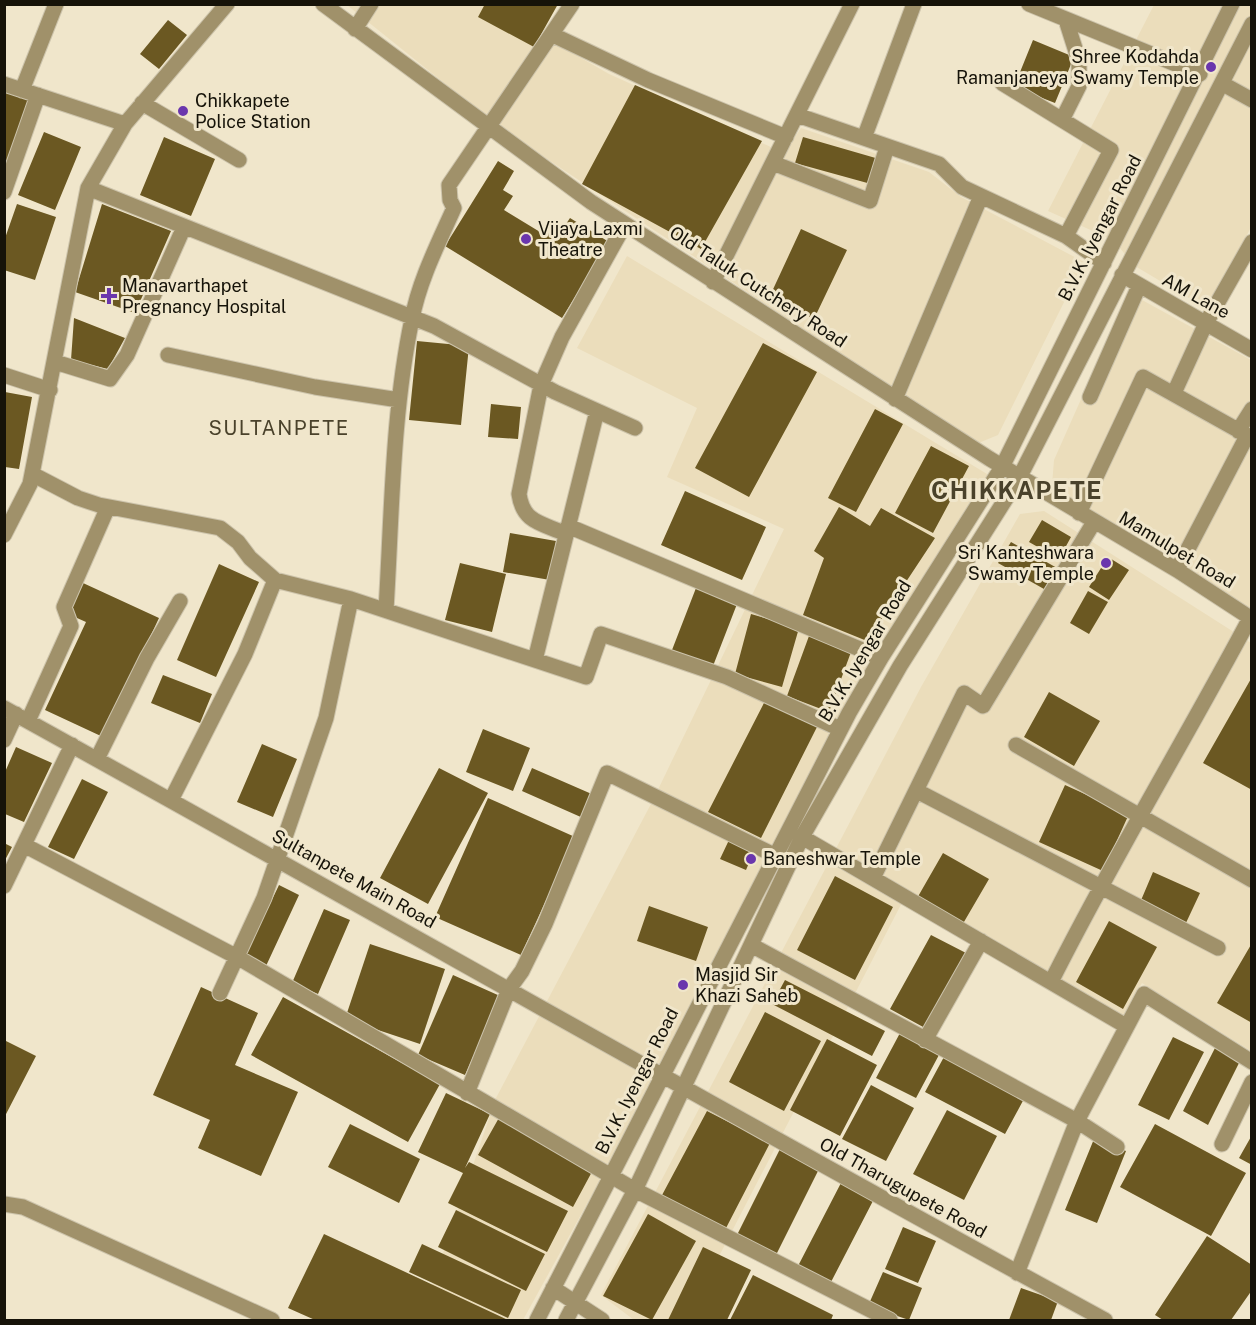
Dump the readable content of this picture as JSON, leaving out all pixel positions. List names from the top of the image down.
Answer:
{
  "streets": {
    "street": [
      "B.V.K. Iyengar Road",
      "Old Taluk Cutchery Road",
      "AM Lane",
      "Mamulpet Road",
      "Sultanpete Main Road",
      "Old Tharugupete Road"
    ]
  },
  "crossings": [
    ["B.V.K. Iyengar Road", "Old Taluk Cutchery Road"],
    ["B.V.K. Iyengar Road", "AM Lane"],
    ["B.V.K. Iyengar Road", "Mamulpet Road"],
    ["B.V.K. Iyengar Road", "Sultanpete Main Road"],
    ["B.V.K. Iyengar Road", "Old Tharugupete Road"],
    ["Old Taluk Cutchery Road", "Mamulpet Road"],
    ["Sultanpete Main Road", "Old Tharugupete Road"]
  ],
  "districts": ["SULTANPETE", "CHIKKAPETE"],
  "places": {
    "other": [
      "Shree Kodahda Ramanjaneya Swamy Temple",
      "Chikkapete Police Station",
      "Vijaya Laxmi Theatre",
      "Sri Kanteshwara Swamy Temple",
      "Baneshwar Temple",
      "Masjid Sir Khazi Saheb"
    ],
    "health": ["Manavarthapet Pregnancy Hospital"]
  }
}
